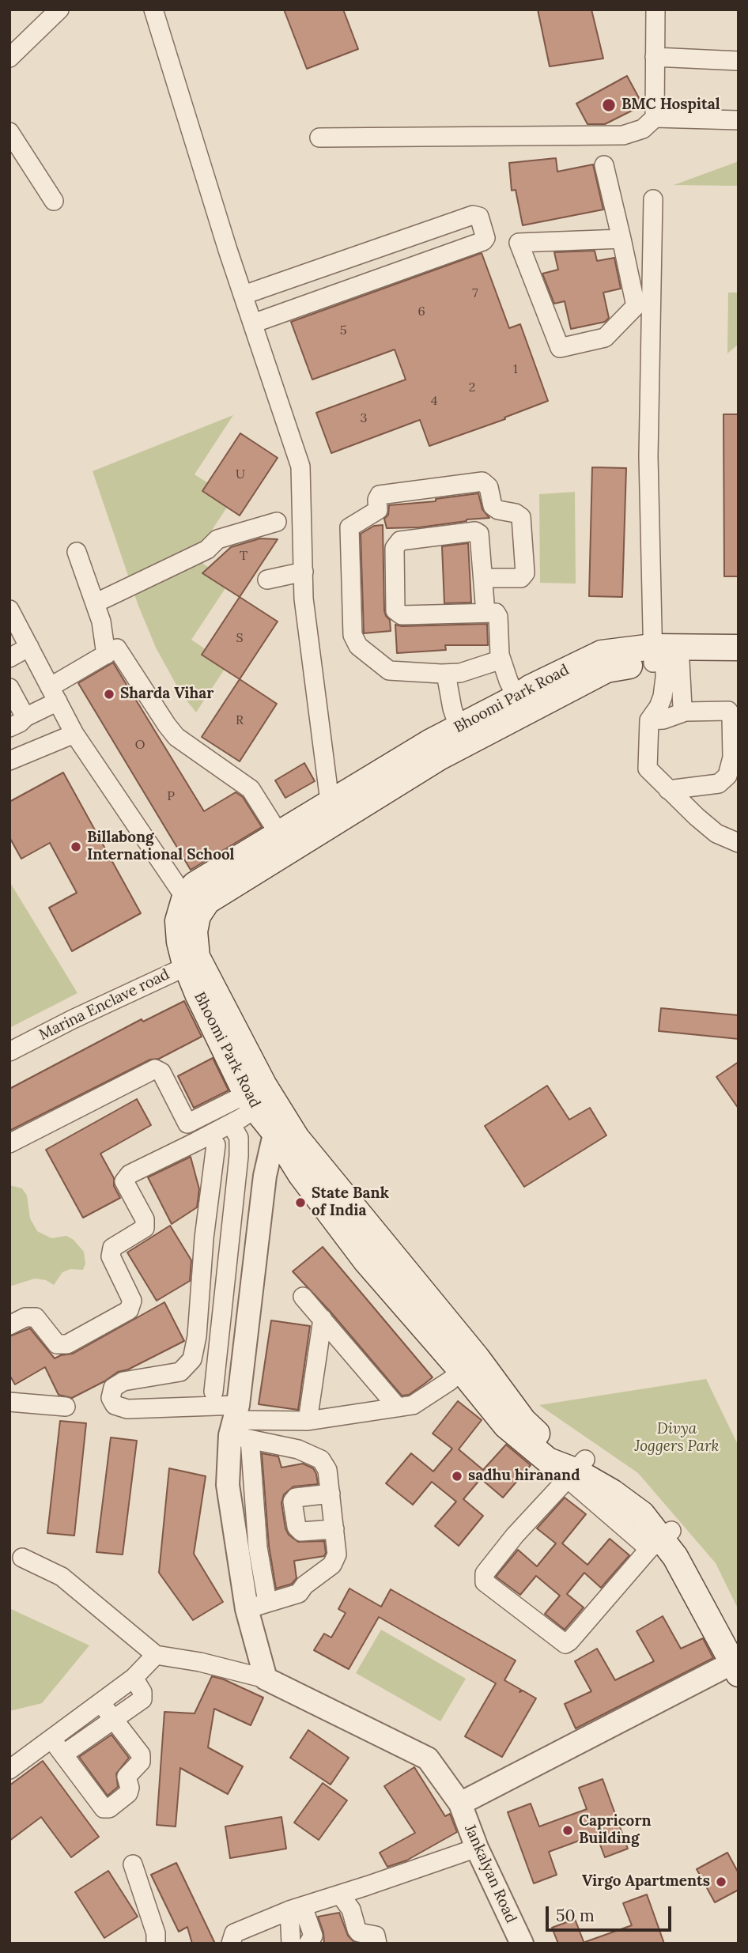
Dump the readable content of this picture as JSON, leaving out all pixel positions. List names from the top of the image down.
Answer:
{
  "streets": {
    "main road": ["Bhoomi Park Road"],
    "street": ["Marina Enclave road", "Jankalyan Road"]
  },
  "crossings": [
    ["Bhoomi Park Road", "Marina Enclave road"]
  ],
  "parks": ["Divya Joggers Park"],
  "places": [
    "BMC Hospital",
    "Sharda Vihar",
    "Billabong International School",
    "State Bank of India",
    "sadhu hiranand",
    "Capricorn Building",
    "Virgo Apartments"
  ],
  "house_numbers": [
    "7",
    "6",
    "5",
    "1",
    "2",
    "4",
    "3",
    "U",
    "T",
    "S",
    "R",
    "O",
    "P"
  ],
  "scale_bar": "50 m"
}
